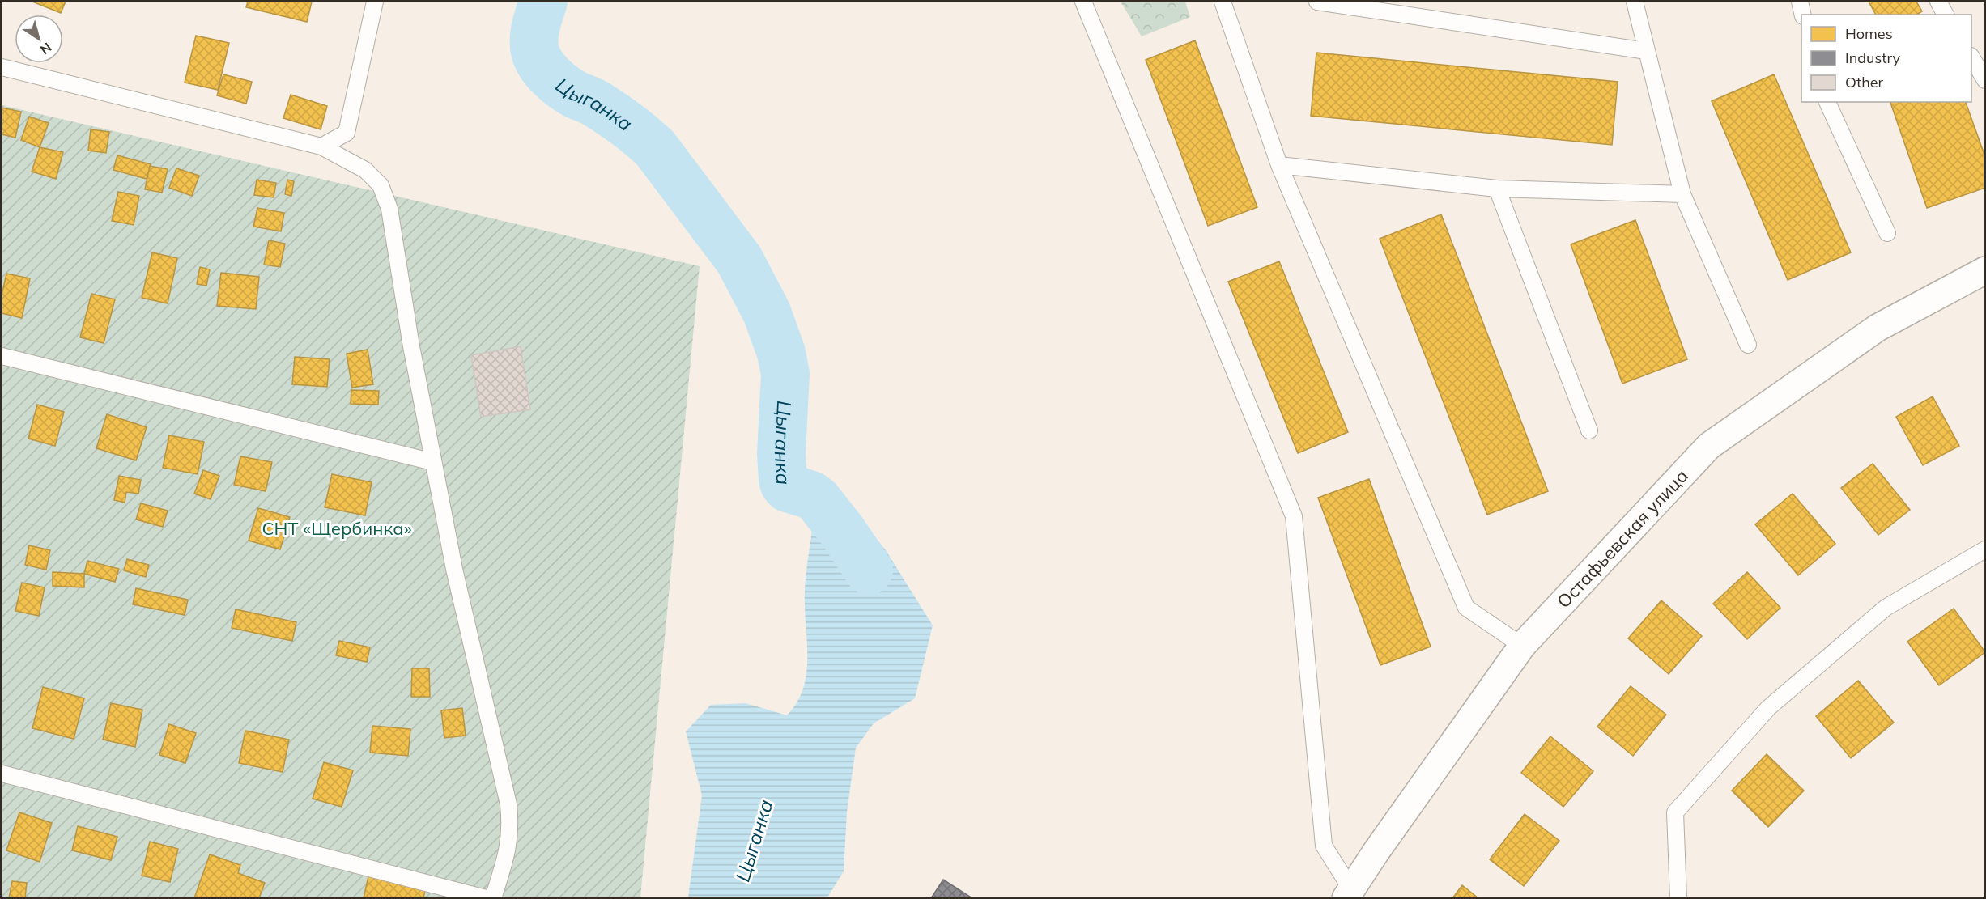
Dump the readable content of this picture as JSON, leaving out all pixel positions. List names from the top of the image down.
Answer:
{
  "streets": {
    "street": ["Остафьевская улица"]
  },
  "water": ["Цыганка"],
  "parks": ["СНТ «Щербинка»"],
  "legend": ["Homes", "Industry", "Other"],
  "north": "bottom right"
}
